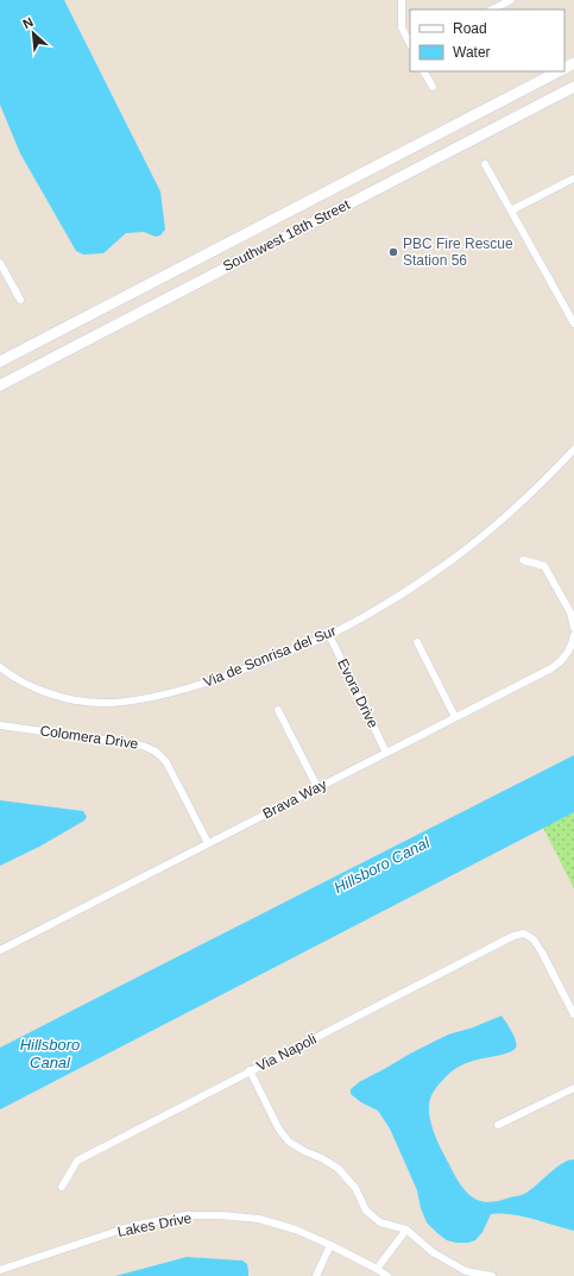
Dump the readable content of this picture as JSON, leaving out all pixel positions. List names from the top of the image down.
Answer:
{
  "streets": {
    "main road": ["Southwest 18th Street"],
    "street": [
      "Via de Sonrisa del Sur",
      "Evora Drive",
      "Colomera Drive",
      "Brava Way",
      "Via Napoli",
      "Lakes Drive"
    ]
  },
  "crossings": [
    ["Via de Sonrisa del Sur", "Evora Drive"],
    ["Evora Drive", "Brava Way"],
    ["Colomera Drive", "Brava Way"]
  ],
  "water": ["Hillsboro Canal"],
  "places": ["PBC Fire Rescue Station 56"],
  "legend": ["Road", "Water"],
  "north": "top left"
}
